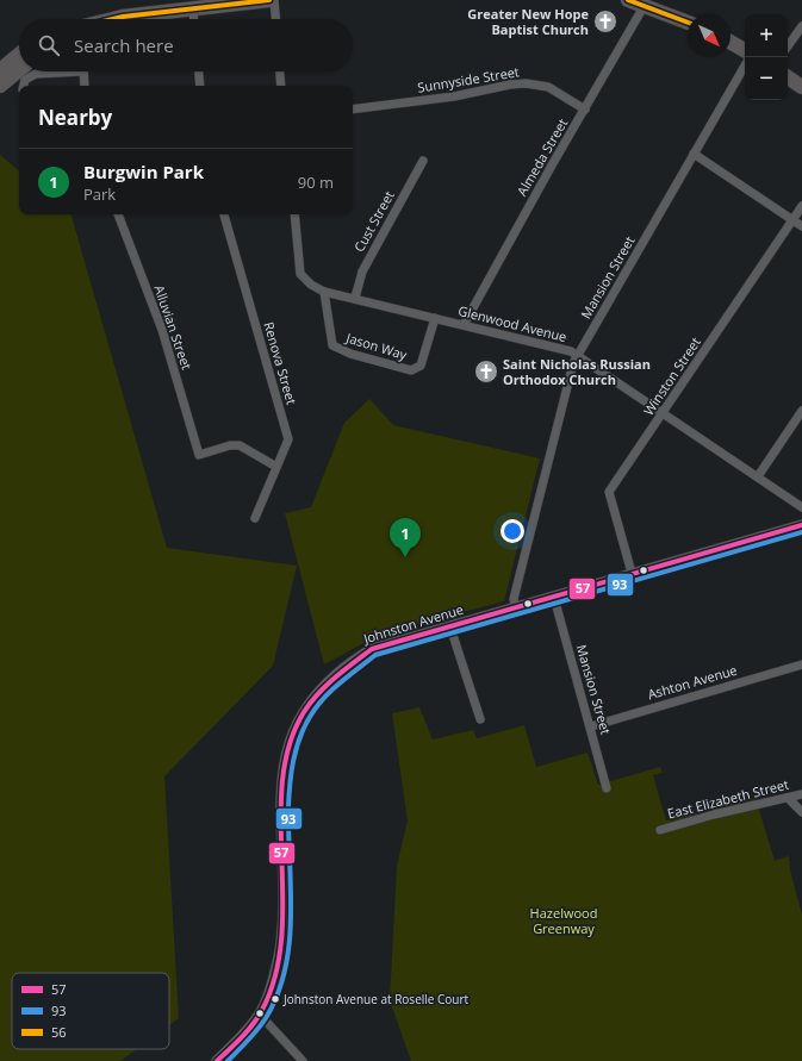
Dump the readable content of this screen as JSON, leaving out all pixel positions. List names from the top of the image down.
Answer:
{
  "streets": {
    "street": [
      "Sunnyside Street",
      "Almeda Street",
      "Cust Street",
      "Mansion Street",
      "Glenwood Avenue",
      "Alluvian Street",
      "Jason Way",
      "Renova Street",
      "Winston Street",
      "Johnston Avenue",
      "Ashton Avenue",
      "East Elizabeth Street"
    ]
  },
  "crossings": [
    ["Sunnyside Street", "Almeda Street"],
    ["Almeda Street", "Glenwood Avenue"],
    ["Cust Street", "Glenwood Avenue"],
    ["Mansion Street", "Glenwood Avenue"],
    ["Mansion Street", "Johnston Avenue"],
    ["Mansion Street", "Ashton Avenue"],
    ["Glenwood Avenue", "Jason Way"],
    ["Glenwood Avenue", "Winston Street"],
    ["Alluvian Street", "Renova Street"],
    ["Winston Street", "Johnston Avenue"]
  ],
  "parks": ["Hazelwood Greenway"],
  "places": {
    "church": ["Greater New Hope Baptist Church", "Saint Nicholas Russian Orthodox Church"],
    "other": ["Johnston Avenue at Roselle Court"]
  },
  "lines": ["transit line 56", "transit line 57", "transit line 93"],
  "legend": ["57", "93", "56"],
  "north": "bottom right",
  "page": {
    "map_buttons": ["+", "−"],
    "search": "Search here",
    "heading": "Nearby",
    "list": [
      {
        "mark": "1",
        "name": "Burgwin Park",
        "note": "Park",
        "value": "90 m"
      }
    ],
    "pins": "1"
  }
}
